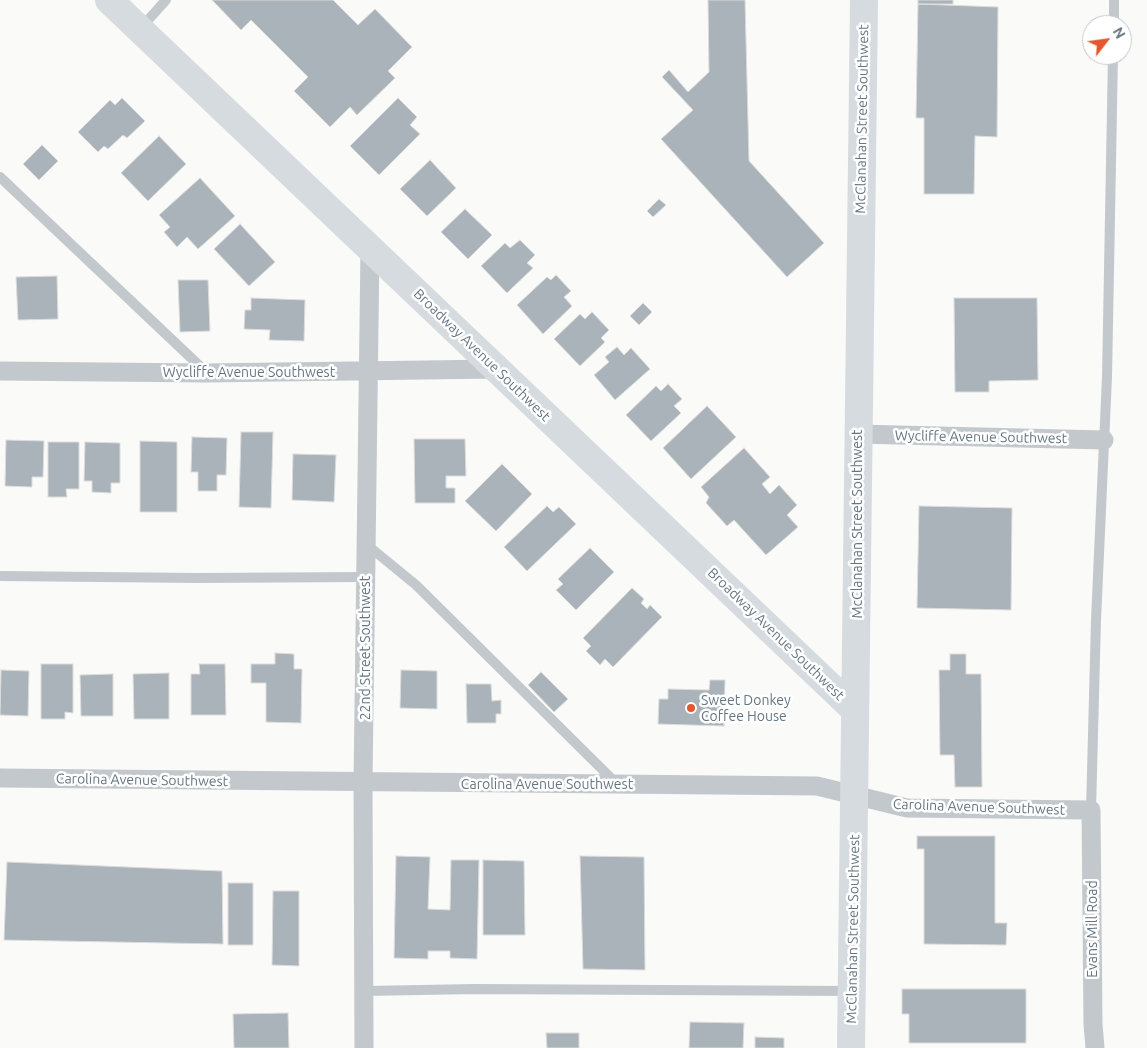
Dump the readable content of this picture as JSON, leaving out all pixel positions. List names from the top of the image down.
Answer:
{
  "streets": {
    "main road": ["McClanahan Street Southwest", "Broadway Avenue Southwest"],
    "street": [
      "Wycliffe Avenue Southwest",
      "22nd Street Southwest",
      "Carolina Avenue Southwest",
      "Evans Mill Road"
    ]
  },
  "crossings": [
    ["McClanahan Street Southwest", "Broadway Avenue Southwest"],
    ["McClanahan Street Southwest", "Wycliffe Avenue Southwest"],
    ["McClanahan Street Southwest", "Carolina Avenue Southwest"],
    ["Broadway Avenue Southwest", "Wycliffe Avenue Southwest"],
    ["Broadway Avenue Southwest", "22nd Street Southwest"],
    ["Wycliffe Avenue Southwest", "22nd Street Southwest"],
    ["22nd Street Southwest", "Carolina Avenue Southwest"],
    ["Carolina Avenue Southwest", "Evans Mill Road"]
  ],
  "places": ["Sweet Donkey Coffee House"],
  "north": "top right"
}
